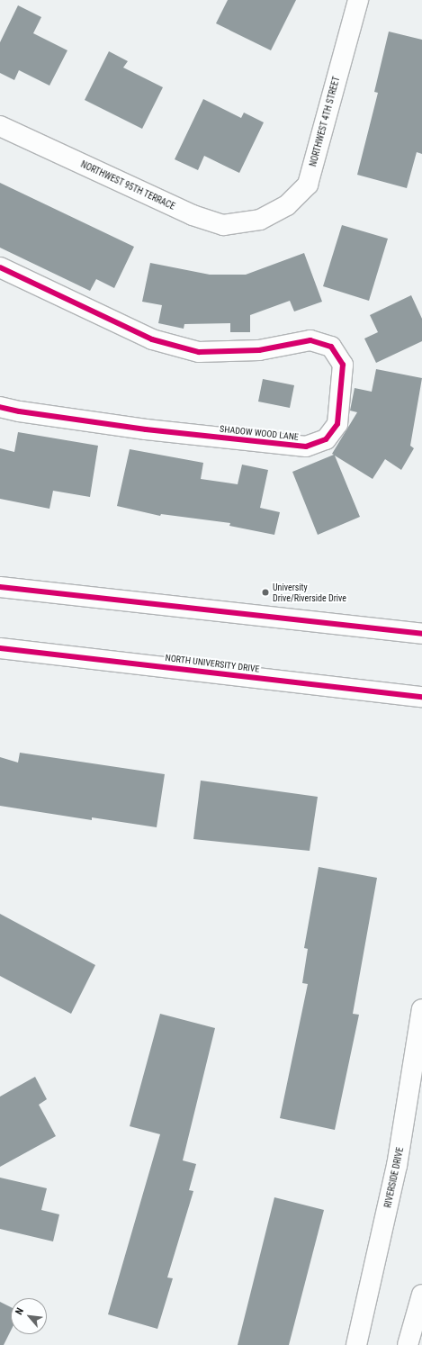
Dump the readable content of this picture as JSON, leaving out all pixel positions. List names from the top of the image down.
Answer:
{
  "streets": {
    "street": [
      "NORTHWEST 4TH STREET",
      "NORTHWEST 95TH TERRACE",
      "SHADOW WOOD LANE",
      "NORTH UNIVERSITY DRIVE",
      "RIVERSIDE DRIVE"
    ]
  },
  "crossings": [
    ["NORTHWEST 4TH STREET", "NORTHWEST 95TH TERRACE"]
  ],
  "places": ["University Drive/Riverside Drive"],
  "north": "top left"
}
